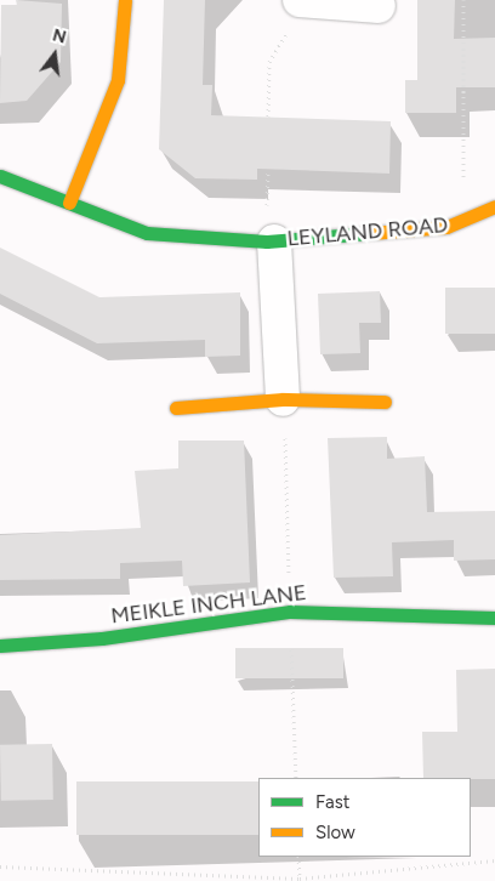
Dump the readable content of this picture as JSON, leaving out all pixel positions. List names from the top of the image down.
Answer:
{
  "streets": {
    "street": ["LEYLAND ROAD", "MEIKLE INCH LANE"]
  },
  "legend": ["Fast", "Slow"],
  "north": "top"
}
